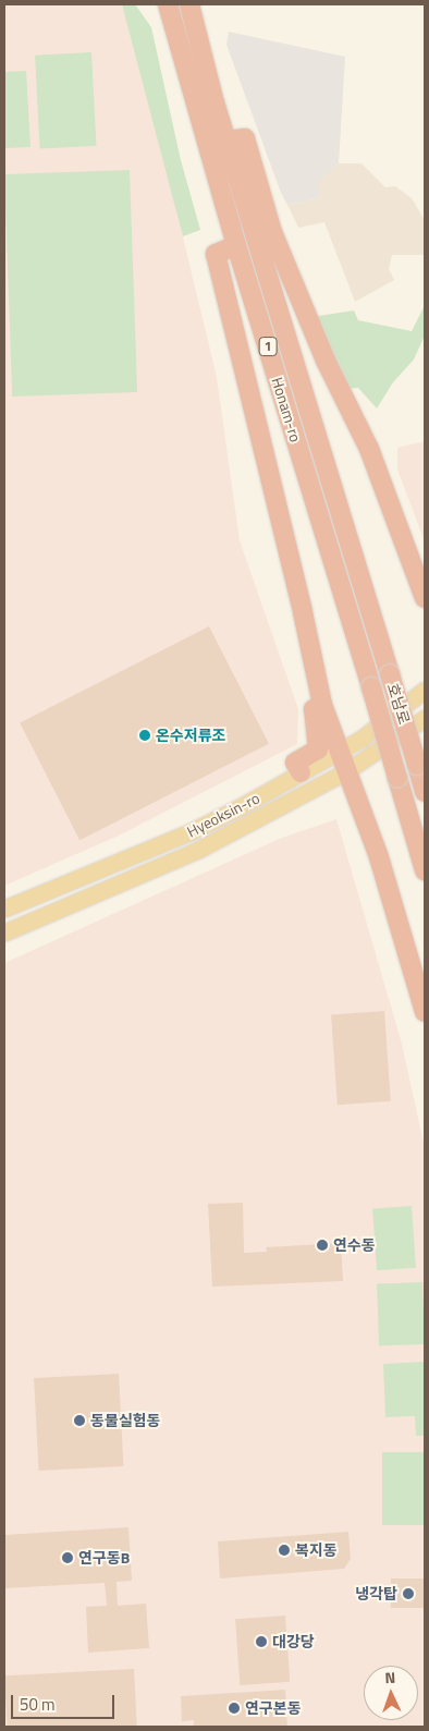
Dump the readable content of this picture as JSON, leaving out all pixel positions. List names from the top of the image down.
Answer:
{
  "streets": {
    "highway": ["1", "Honam-ro", "호남로"],
    "main road": ["Hyeoksin-ro"]
  },
  "crossings": [
    ["Honam-ro", "호남로"]
  ],
  "places": [
    "온수저류조",
    "연수동",
    "동물실험동",
    "복지동",
    "연구동B",
    "냉각탑",
    "대강당",
    "연구본동"
  ],
  "scale_bar": "50 m",
  "north": "top"
}
